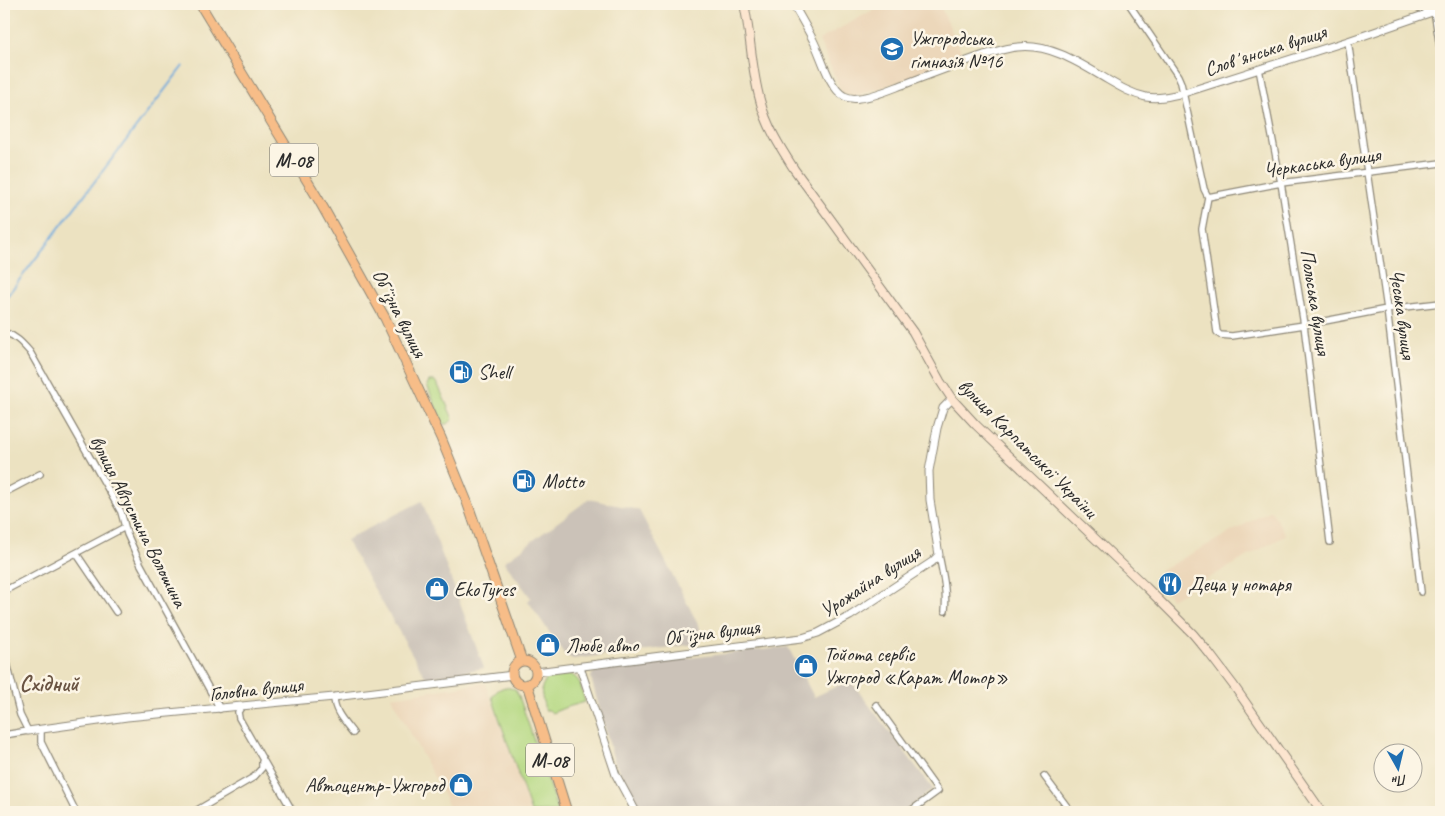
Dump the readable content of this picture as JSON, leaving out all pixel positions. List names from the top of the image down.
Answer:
{
  "streets": {
    "highway": ["М-08", "Обʼїзна вулиця"],
    "main road": ["вулиця Карпатської України"],
    "street": [
      "Словʼянська вулиця",
      "Черкаська вулиця",
      "Польська вулиця",
      "Чеська вулиця",
      "вулиця Августина Волошина",
      "Урожайна вулиця",
      "Головна вулиця"
    ]
  },
  "crossings": [
    ["Словʼянська вулиця", "Польська вулиця"],
    ["Словʼянська вулиця", "Чеська вулиця"],
    ["М-08", "Обʼїзна вулиця"],
    ["М-08", "Головна вулиця"],
    ["Черкаська вулиця", "Польська вулиця"],
    ["Черкаська вулиця", "Чеська вулиця"],
    ["Обʼїзна вулиця", "Урожайна вулиця"],
    ["Обʼїзна вулиця", "Головна вулиця"],
    ["вулиця Карпатської України", "Урожайна вулиця"],
    ["вулиця Августина Волошина", "Головна вулиця"]
  ],
  "districts": ["Східний"],
  "places": {
    "school or university": ["Ужгородська гімназія №16"],
    "fuel station": ["Shell", "Motto"],
    "restaurant": ["Деца у нотаря"],
    "shop": [
      "EkoTyres",
      "Любе авто",
      "Тойота сервіс Ужгород «Карат Мотор»",
      "Автоцентр-Ужгород"
    ]
  },
  "north": "bottom"
}
